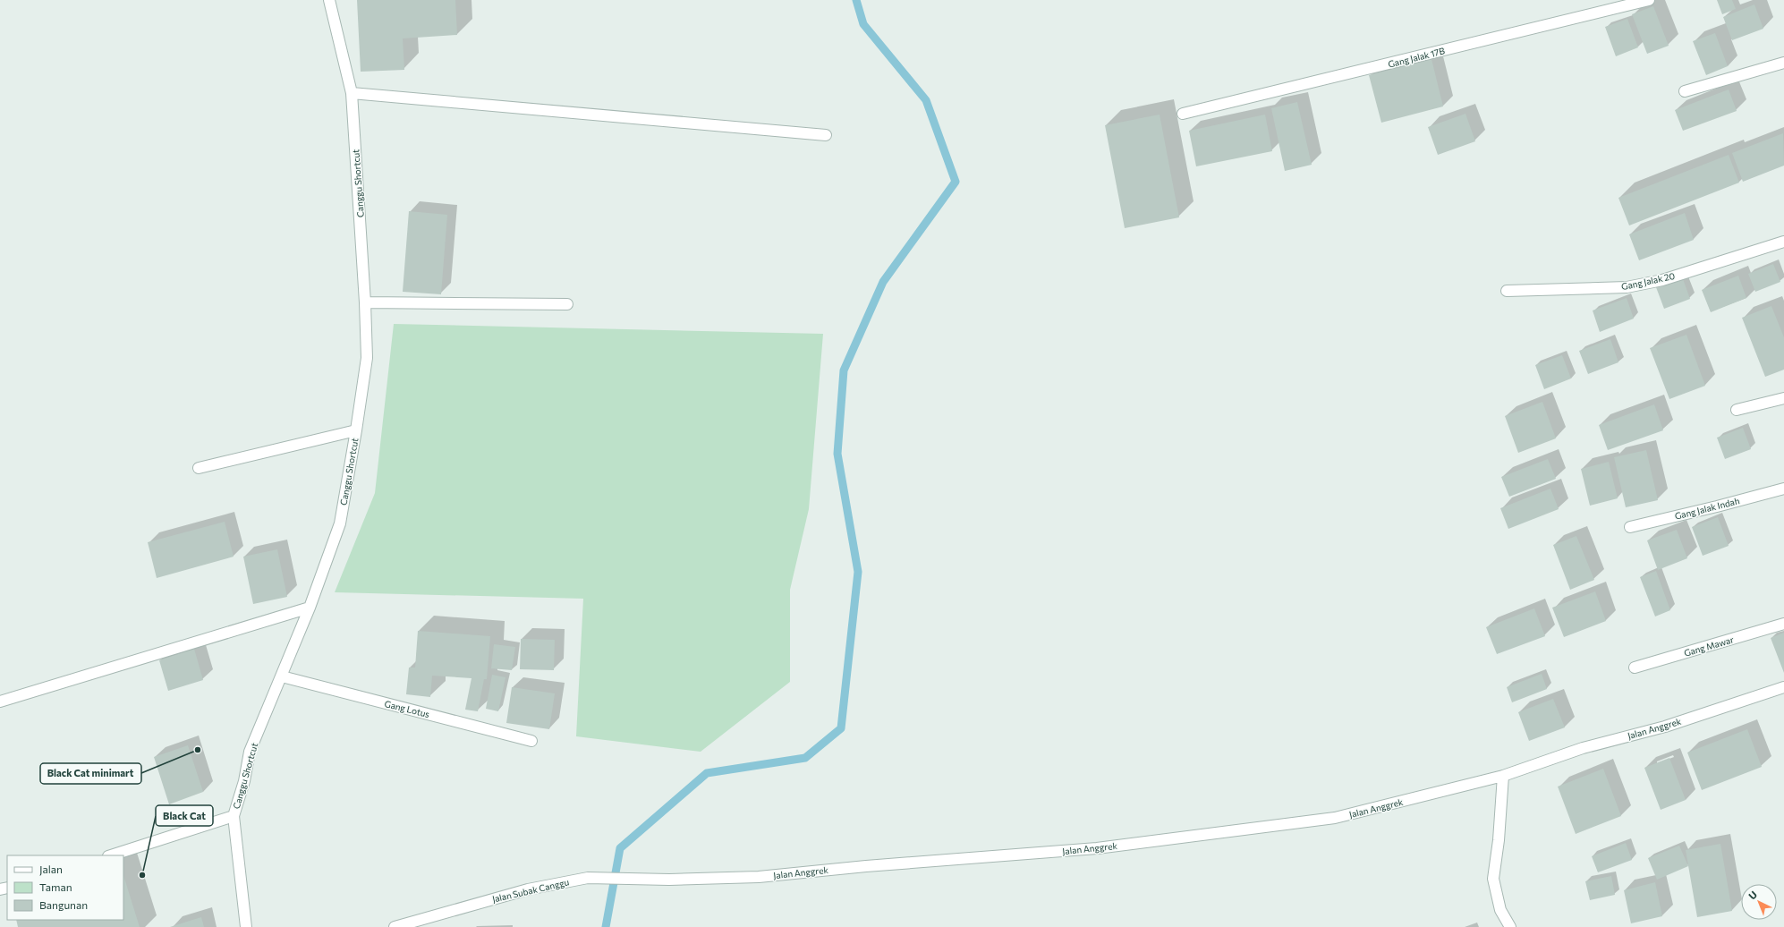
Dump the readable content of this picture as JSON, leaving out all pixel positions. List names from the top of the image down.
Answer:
{
  "streets": {
    "street": [
      "Gang Jalak 17B",
      "Canggu Shortcut",
      "Gang Jalak 20",
      "Gang Jalak Indah",
      "Gang Mawar",
      "Gang Lotus",
      "Jalan Anggrek",
      "Jalan Subak Canggu"
    ]
  },
  "crossings": [
    ["Canggu Shortcut", "Gang Lotus"],
    ["Jalan Anggrek", "Jalan Subak Canggu"]
  ],
  "places": ["Black Cat minimart", "Black Cat"],
  "legend": ["Jalan", "Taman", "Bangunan"],
  "north": "top left"
}
